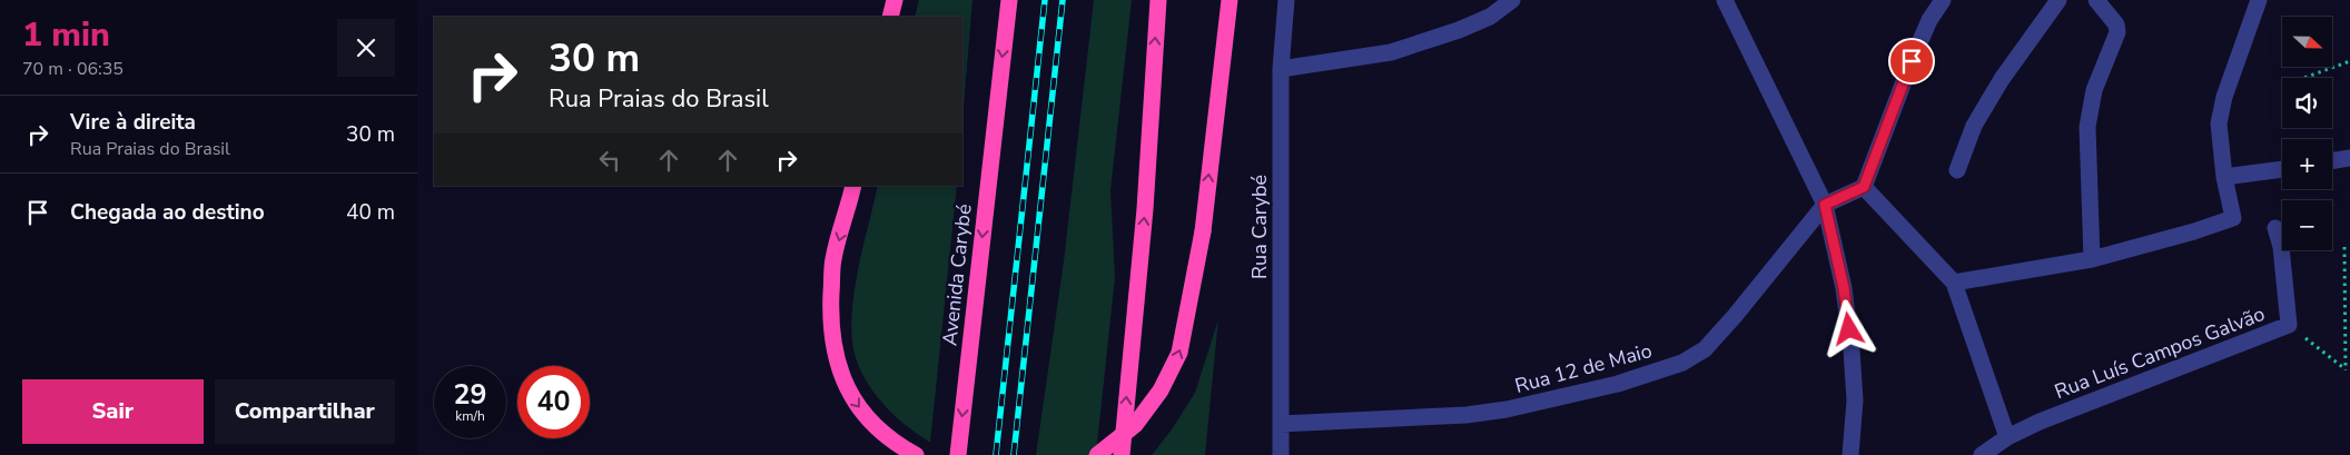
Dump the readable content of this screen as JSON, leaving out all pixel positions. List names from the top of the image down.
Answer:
{
  "streets": {
    "highway": ["Avenida Carybé"],
    "street": ["Rua Carybé", "Rua Luís Campos Galvão", "Rua 12 de Maio"]
  },
  "crossings": [
    ["Rua Carybé", "Rua 12 de Maio"]
  ],
  "one_way": ["Avenida Carybé"],
  "north": "right",
  "page": {
    "heading": ["1 min", "70 m · 06:35"],
    "map_buttons": ["+", "−"],
    "turn": ["30 m", "Rua Praias do Brasil"],
    "list": [
      {
        "name": "Vire à direita",
        "note": "Rua Praias do Brasil",
        "value": "30 m"
      },
      {
        "name": "Chegada ao destino",
        "value": "40 m"
      }
    ],
    "speed": "29 km/h",
    "limit": "40",
    "buttons": ["Sair", "Compartilhar"]
  }
}
